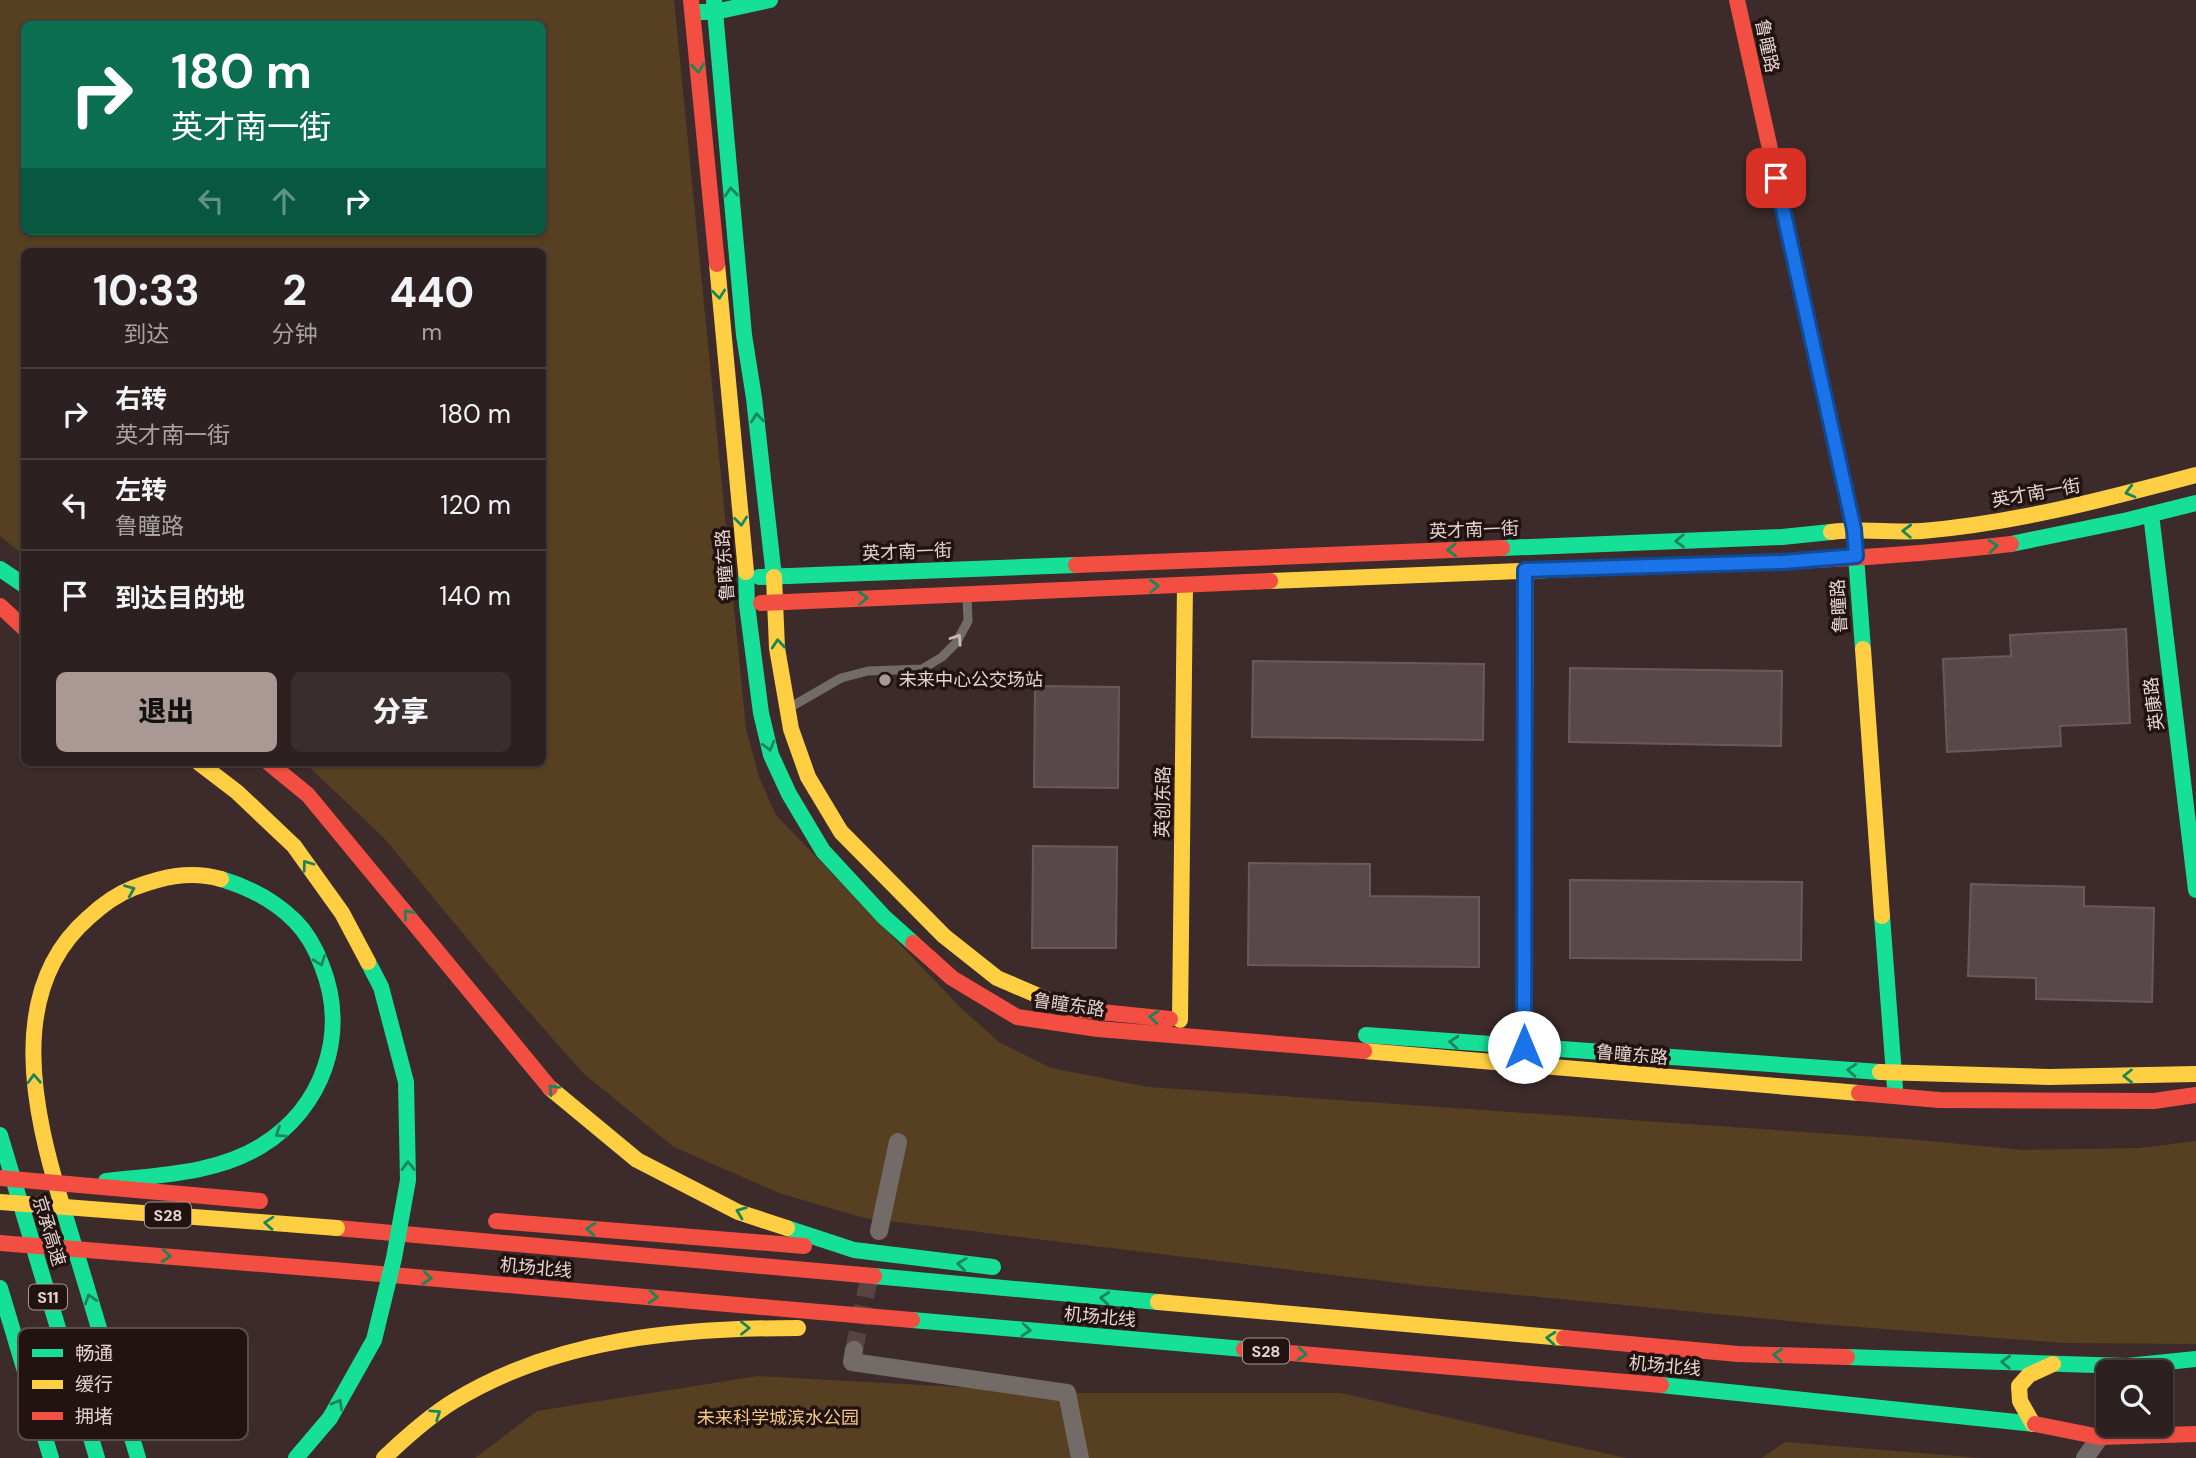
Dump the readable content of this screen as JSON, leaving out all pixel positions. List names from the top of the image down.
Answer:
{
  "streets": {
    "main road": [
      "鲁瞳路",
      "英才南一街",
      "鲁瞳东路",
      "英康路",
      "英创东路",
      "S28",
      "京承高速",
      "机场北线",
      "S11"
    ]
  },
  "crossings": [
    ["鲁瞳路", "英才南一街"],
    ["鲁瞳路", "鲁瞳东路"],
    ["英才南一街", "鲁瞳东路"],
    ["鲁瞳东路", "英创东路"]
  ],
  "parks": ["未来科学城滨水公园"],
  "places": ["未来中心公交场站"],
  "legend": ["畅通", "缓行", "拥堵"],
  "page": {
    "turn": ["180 m", "英才南一街"],
    "eta": [
      "10:33",
      "到达",
      "2",
      "分钟",
      "440",
      "m"
    ],
    "list": [
      {
        "name": "右转",
        "note": "英才南一街",
        "value": "180 m"
      },
      {
        "name": "左转",
        "note": "鲁瞳路",
        "value": "120 m"
      },
      {
        "name": "到达目的地",
        "value": "140 m"
      }
    ],
    "buttons": ["退出", "分享"]
  }
}
